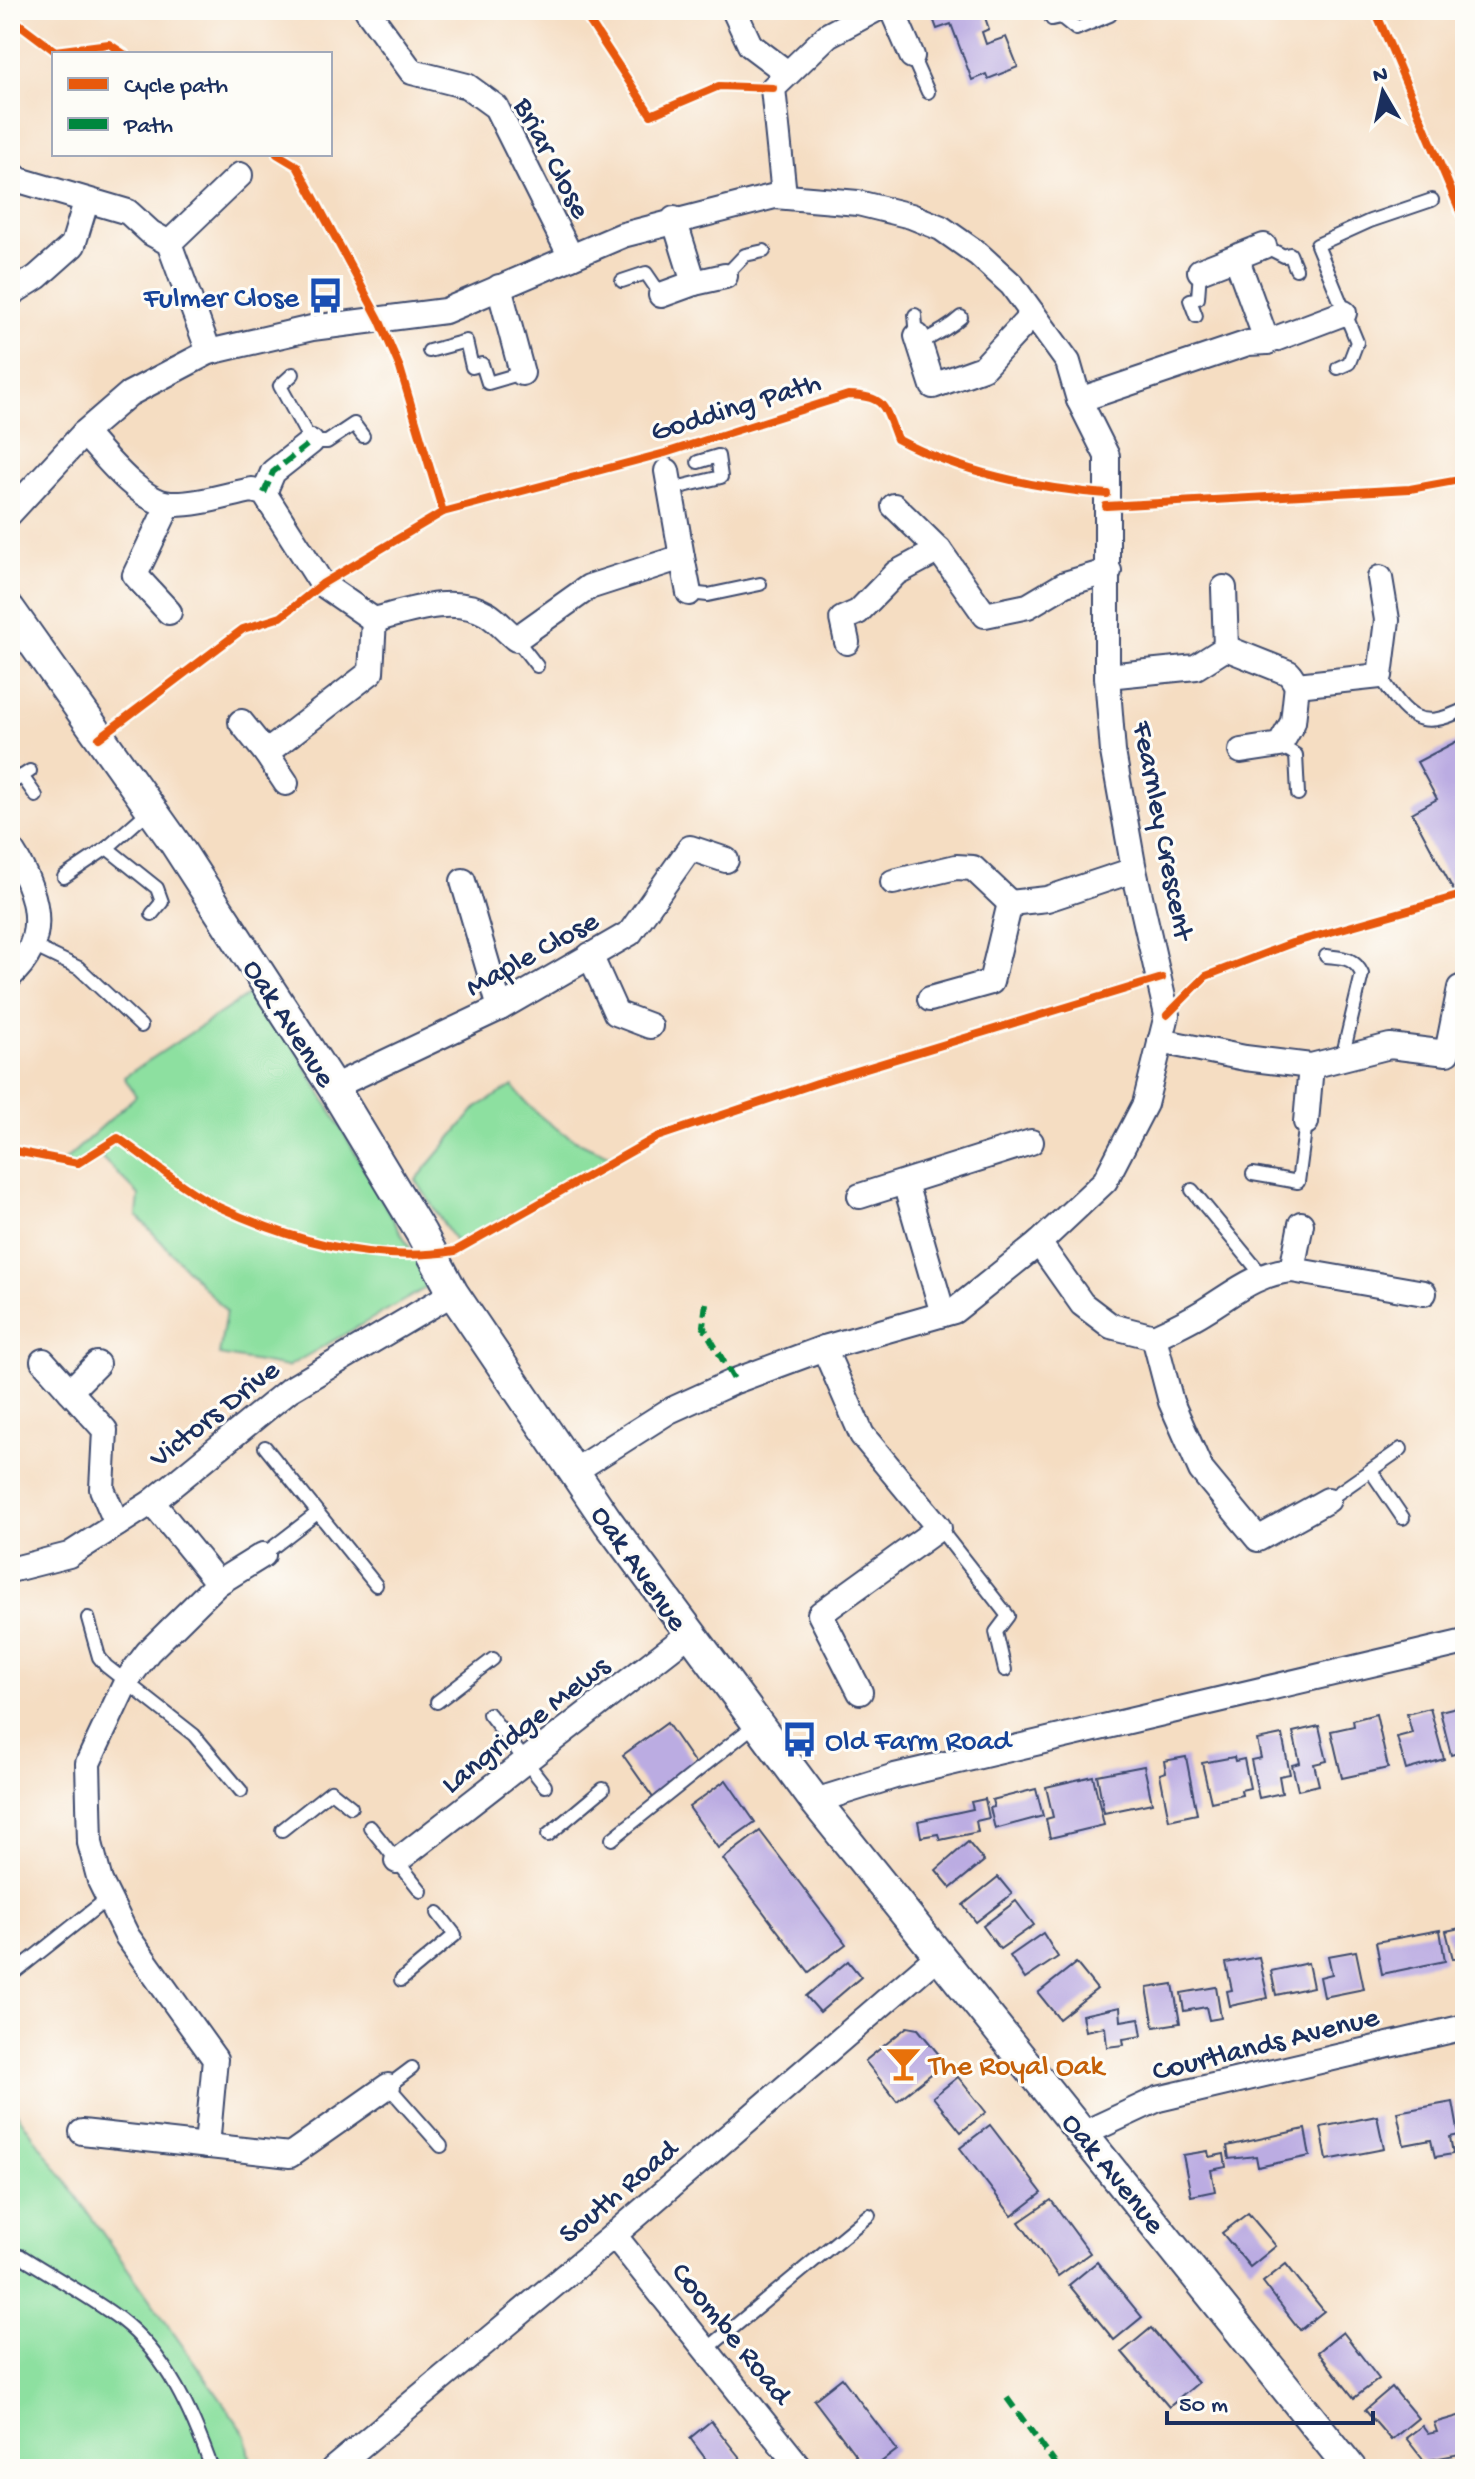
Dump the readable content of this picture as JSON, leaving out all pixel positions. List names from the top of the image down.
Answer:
{
  "streets": {
    "street": [
      "Briar Close",
      "Fearnley Crescent",
      "Maple Close",
      "Oak Avenue",
      "Victors Drive",
      "Langridge Mews",
      "Courtlands Avenue",
      "South Road",
      "Coombe Road"
    ],
    "cycle path": ["Godding Path"]
  },
  "crossings": [
    ["Briar Close", "Fearnley Crescent"],
    ["Fearnley Crescent", "Oak Avenue"],
    ["Maple Close", "Oak Avenue"],
    ["Oak Avenue", "Victors Drive"],
    ["Oak Avenue", "Langridge Mews"],
    ["Oak Avenue", "Courtlands Avenue"],
    ["Oak Avenue", "South Road"],
    ["South Road", "Coombe Road"]
  ],
  "places": {
    "bus stop": ["Fulmer Close", "Old Farm Road"],
    "bar": ["The Royal Oak"]
  },
  "legend": ["Cycle path", "Path"],
  "scale_bar": "50 m",
  "north": "top"
}
